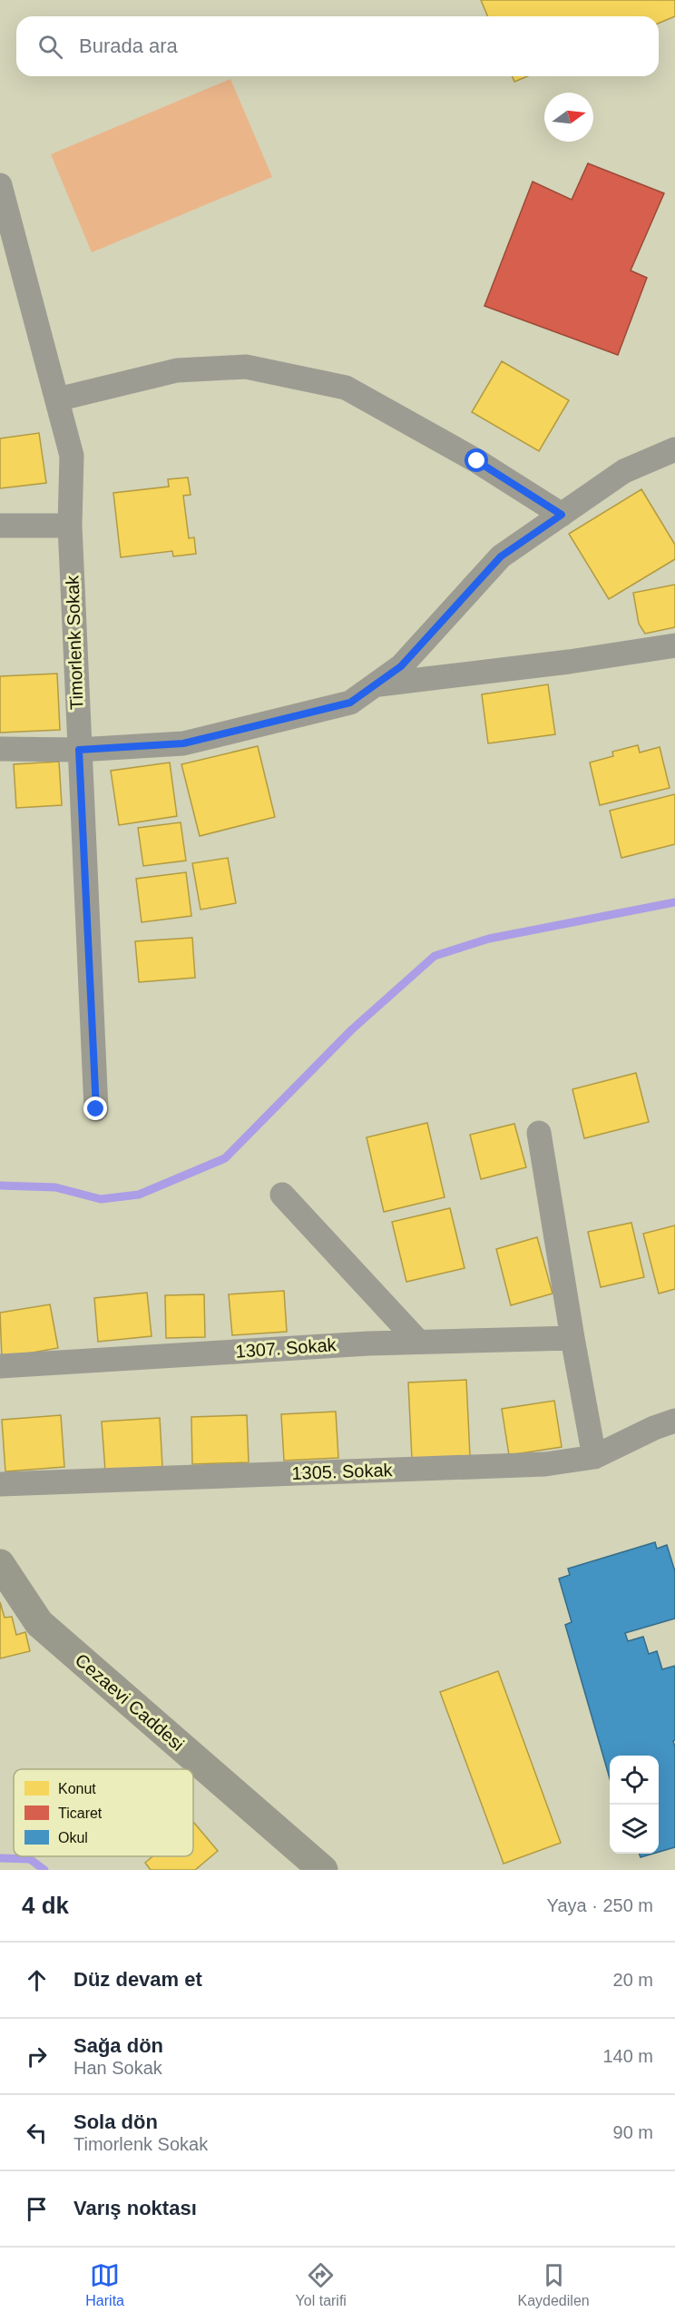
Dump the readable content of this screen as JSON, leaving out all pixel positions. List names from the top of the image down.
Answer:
{
  "streets": {
    "street": [
      "Timorlenk Sokak",
      "1307. Sokak",
      "1305. Sokak",
      "Cezaevi Caddesi"
    ]
  },
  "legend": ["Konut", "Ticaret", "Okul"],
  "north": "right",
  "page": {
    "search": "Burada ara",
    "heading": ["4 dk", "Yaya · 250 m"],
    "list": [
      ["Düz devam et", "20 m"],
      ["Sağa dön", "Han Sokak", "140 m"],
      ["Sola dön", "Timorlenk Sokak", "90 m"],
      "Varış noktası"
    ],
    "nav": ["Harita", "Yol tarifi", "Kaydedilen"]
  }
}
